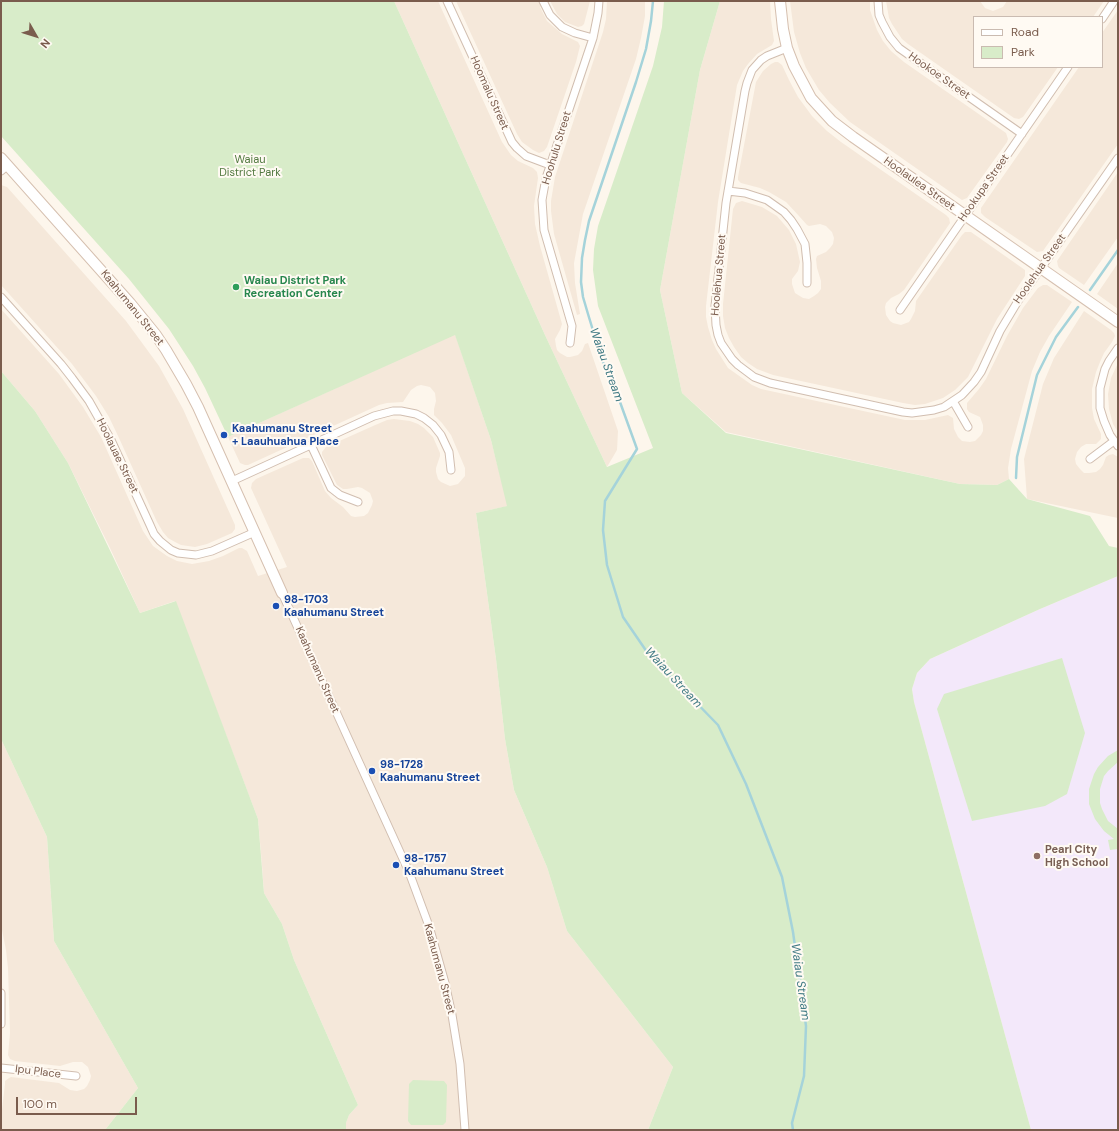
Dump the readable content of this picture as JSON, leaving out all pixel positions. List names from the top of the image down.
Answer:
{
  "streets": {
    "street": [
      "Hookoe Street",
      "Hoomalu Street",
      "Hoohulu Street",
      "Hoolaulea Street",
      "Hookupa Street",
      "Hoolehua Street",
      "Kaahumanu Street",
      "Hoolauae Street",
      "Ipu Place"
    ]
  },
  "crossings": [
    ["Hookoe Street", "Hookupa Street"],
    ["Hoomalu Street", "Hoohulu Street"],
    ["Hoolaulea Street", "Hookupa Street"],
    ["Hoolaulea Street", "Hoolehua Street"],
    ["Kaahumanu Street", "Hoolauae Street"]
  ],
  "water": ["Waiau Stream"],
  "parks": ["Waiau District Park"],
  "places": [
    "Waiau District Park Recreation Center",
    "Kaahumanu Street + Laauhuahua Place",
    "98-1703 Kaahumanu Street",
    "98-1728 Kaahumanu Street",
    "Pearl City High School",
    "98-1757 Kaahumanu Street"
  ],
  "legend": ["Road", "Park"],
  "scale_bar": "100 m",
  "north": "bottom right"
}
